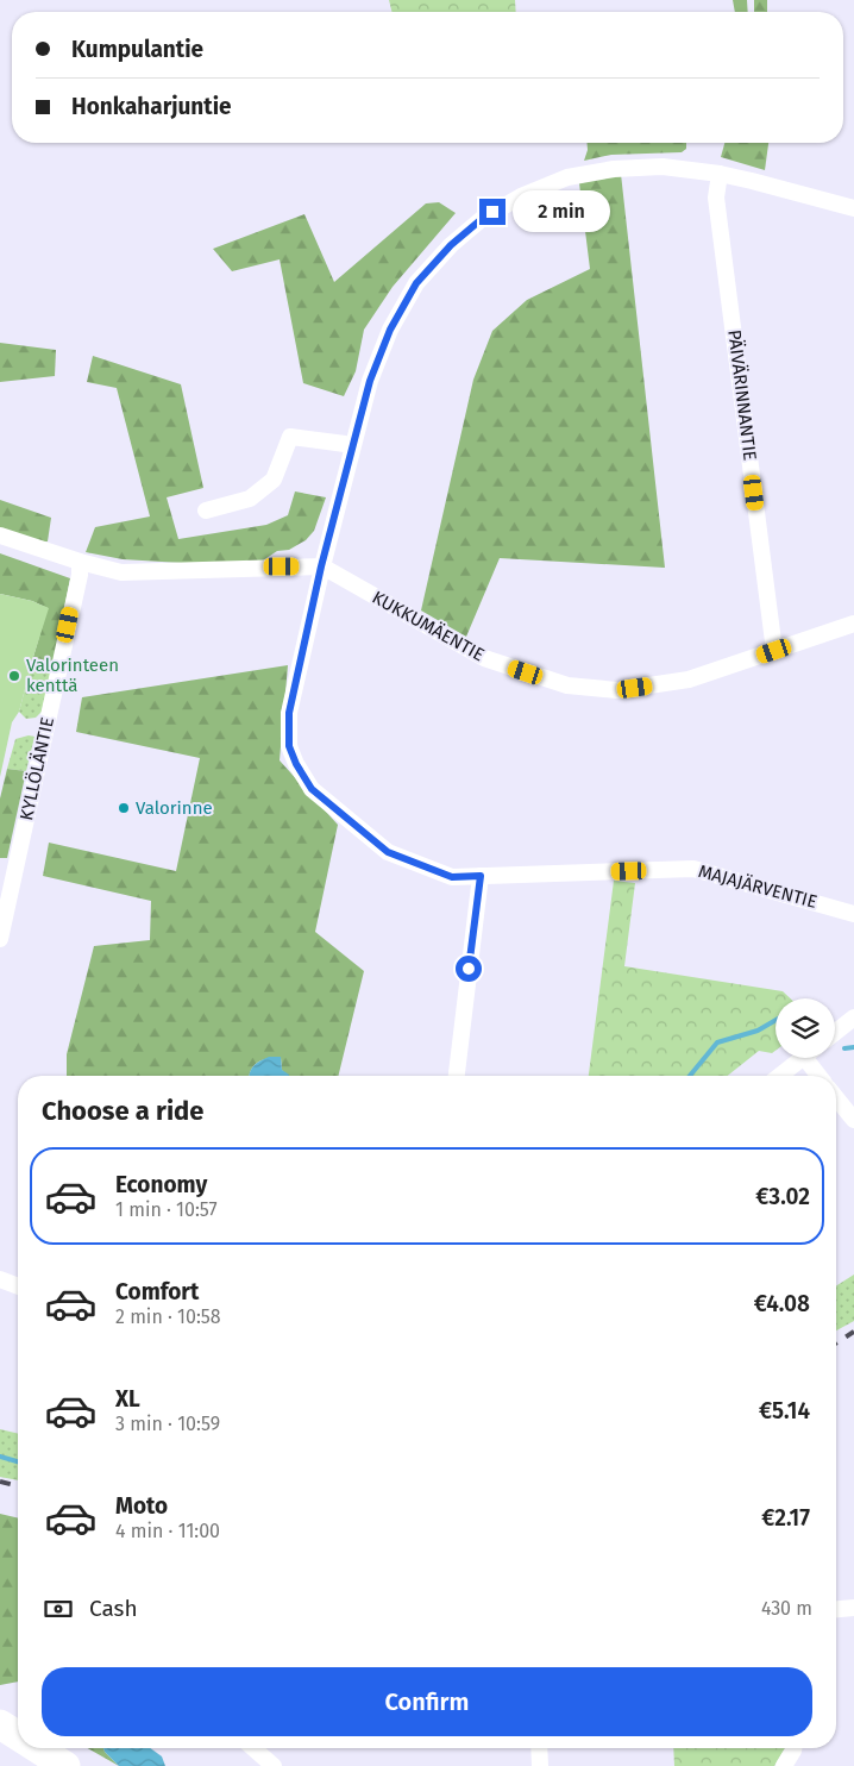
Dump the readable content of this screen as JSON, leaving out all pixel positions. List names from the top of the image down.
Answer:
{
  "streets": {
    "street": [
      "PÄIVÄRINNANTIE",
      "KUKKUMÄENTIE",
      "KYLLÖLÄNTIE",
      "MAJAJÄRVENTIE"
    ]
  },
  "crossings": [
    ["PÄIVÄRINNANTIE", "KUKKUMÄENTIE"],
    ["PÄIVÄRINNANTIE", "MAJAJÄRVENTIE"],
    ["KUKKUMÄENTIE", "MAJAJÄRVENTIE"]
  ],
  "places": ["Valorinteen kenttä", "Valorinne"],
  "page": {
    "banner": ["Kumpulantie", "Honkaharjuntie"],
    "bubble": "2 min",
    "heading": "Choose a ride",
    "list": [
      {
        "name": "Economy",
        "note": "1 min · 10:57",
        "value": "€3.02"
      },
      {
        "name": "Comfort",
        "note": "2 min · 10:58",
        "value": "€4.08"
      },
      {
        "name": "XL",
        "note": "3 min · 10:59",
        "value": "€5.14"
      },
      {
        "name": "Moto",
        "note": "4 min · 11:00",
        "value": "€2.17"
      }
    ],
    "pay": ["Cash", "430 m"],
    "buttons": "Confirm"
  }
}
